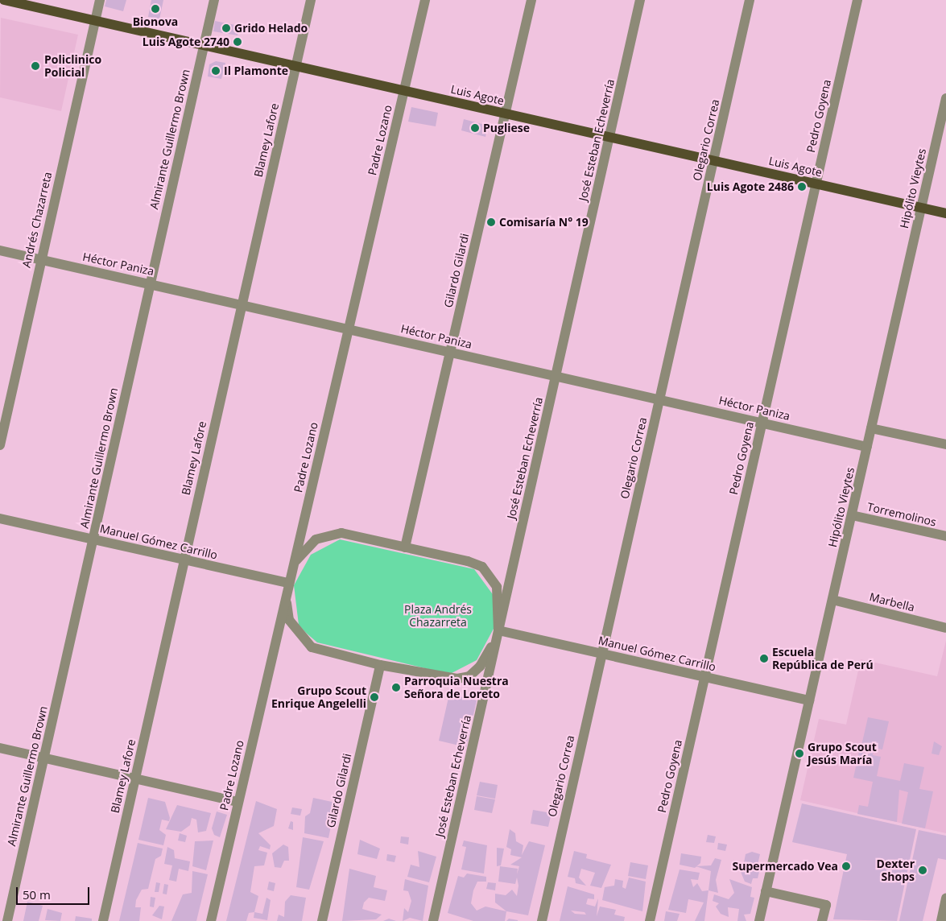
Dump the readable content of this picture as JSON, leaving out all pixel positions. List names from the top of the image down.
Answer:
{
  "streets": {
    "main road": ["Luis Agote"],
    "street": [
      "Pedro Goyena",
      "Almirante Guillermo Brown",
      "Blamey Lafore",
      "Padre Lozano",
      "José Esteban Echeverría",
      "Olegario Correa",
      "Hipólito Vieytes",
      "Andrés Chazarreta",
      "Héctor Paniza",
      "Gilardo Gilardi",
      "Torremolinos",
      "Manuel Gómez Carrillo",
      "Marbella"
    ]
  },
  "crossings": [
    ["Luis Agote", "Pedro Goyena"],
    ["Luis Agote", "Almirante Guillermo Brown"],
    ["Luis Agote", "Blamey Lafore"],
    ["Luis Agote", "Padre Lozano"],
    ["Luis Agote", "José Esteban Echeverría"],
    ["Luis Agote", "Olegario Correa"],
    ["Luis Agote", "Hipólito Vieytes"],
    ["Luis Agote", "Andrés Chazarreta"],
    ["Luis Agote", "Gilardo Gilardi"],
    ["Pedro Goyena", "Héctor Paniza"],
    ["Pedro Goyena", "Manuel Gómez Carrillo"],
    ["Almirante Guillermo Brown", "Héctor Paniza"],
    ["Almirante Guillermo Brown", "Manuel Gómez Carrillo"],
    ["Blamey Lafore", "Héctor Paniza"],
    ["Blamey Lafore", "Manuel Gómez Carrillo"],
    ["Padre Lozano", "Héctor Paniza"],
    ["Padre Lozano", "Manuel Gómez Carrillo"],
    ["José Esteban Echeverría", "Héctor Paniza"],
    ["José Esteban Echeverría", "Manuel Gómez Carrillo"],
    ["Olegario Correa", "Héctor Paniza"],
    ["Olegario Correa", "Manuel Gómez Carrillo"],
    ["Hipólito Vieytes", "Héctor Paniza"],
    ["Hipólito Vieytes", "Torremolinos"],
    ["Hipólito Vieytes", "Manuel Gómez Carrillo"],
    ["Hipólito Vieytes", "Marbella"],
    ["Andrés Chazarreta", "Héctor Paniza"],
    ["Héctor Paniza", "Gilardo Gilardi"]
  ],
  "parks": ["Plaza Andrés Chazarreta"],
  "places": [
    "Bionova",
    "Grido Helado",
    "Luis Agote 2740",
    "Policlinico Policial",
    "Il Plamonte",
    "Pugliese",
    "Luis Agote 2486",
    "Comisaría N° 19",
    "Escuela República de Perú",
    "Parroquia Nuestra Señora de Loreto",
    "Grupo Scout Enrique Angelelli",
    "Grupo Scout Jesús María",
    "Supermercado Vea",
    "Dexter Shops"
  ],
  "scale_bar": "50 m"
}
